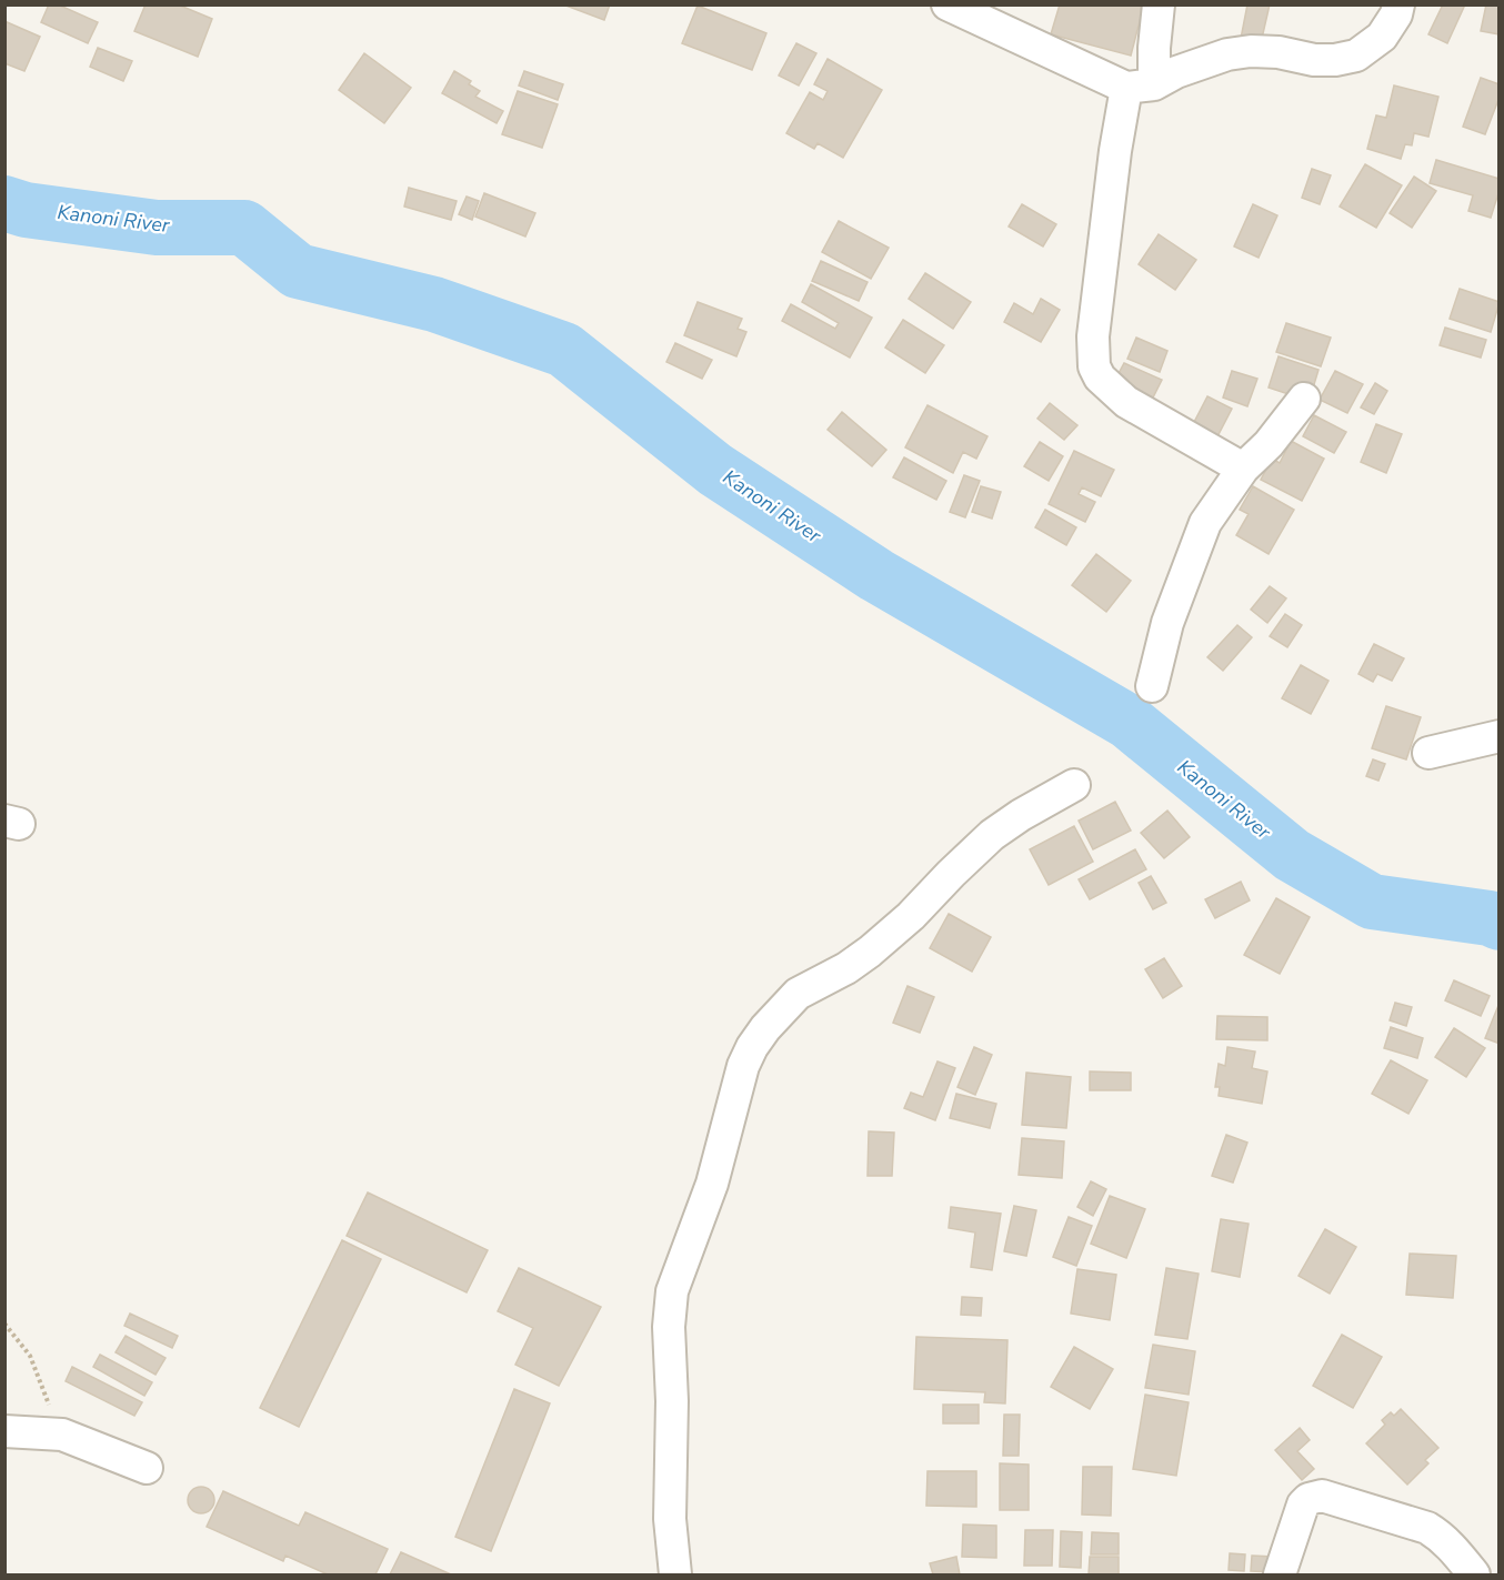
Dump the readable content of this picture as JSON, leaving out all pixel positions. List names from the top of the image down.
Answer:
{
  "water": ["Kanoni River"]
}
